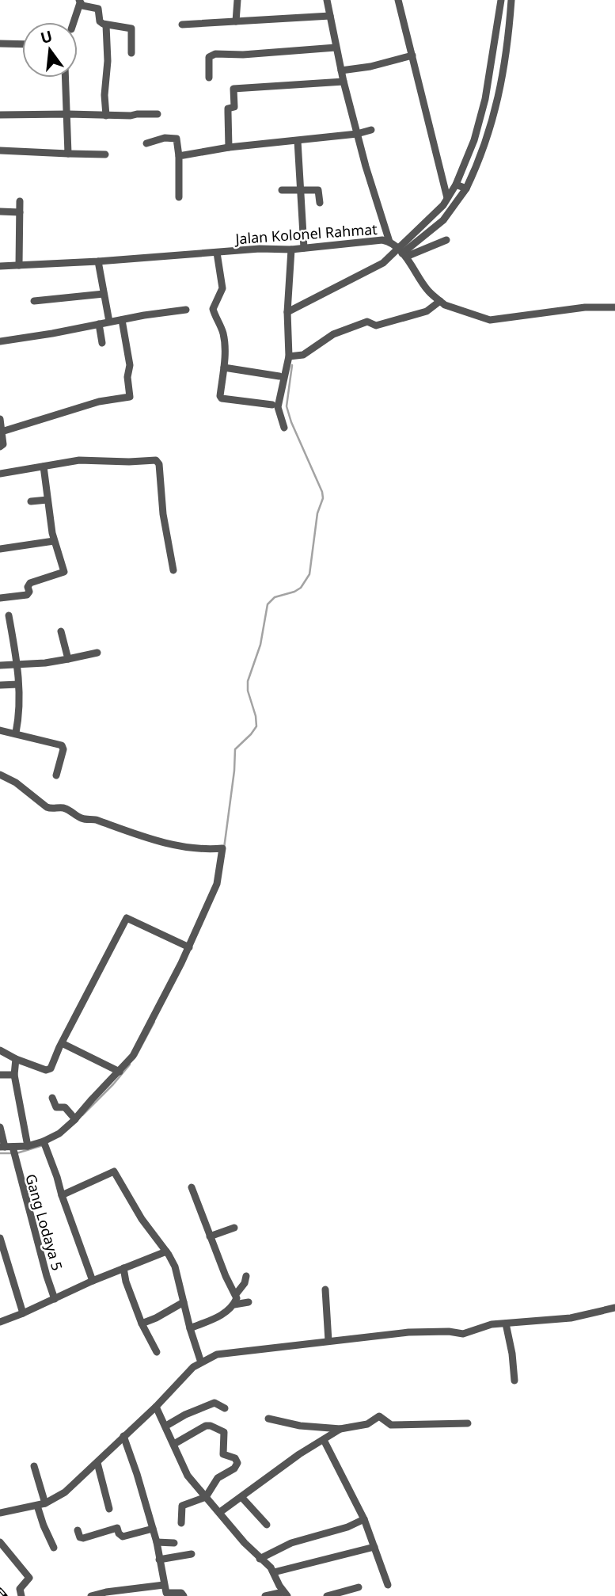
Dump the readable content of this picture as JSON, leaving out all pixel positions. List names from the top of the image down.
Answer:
{
  "streets": {
    "street": ["Jalan Kolonel Rahmat", "Gang Lodaya 5"]
  },
  "north": "top"
}
